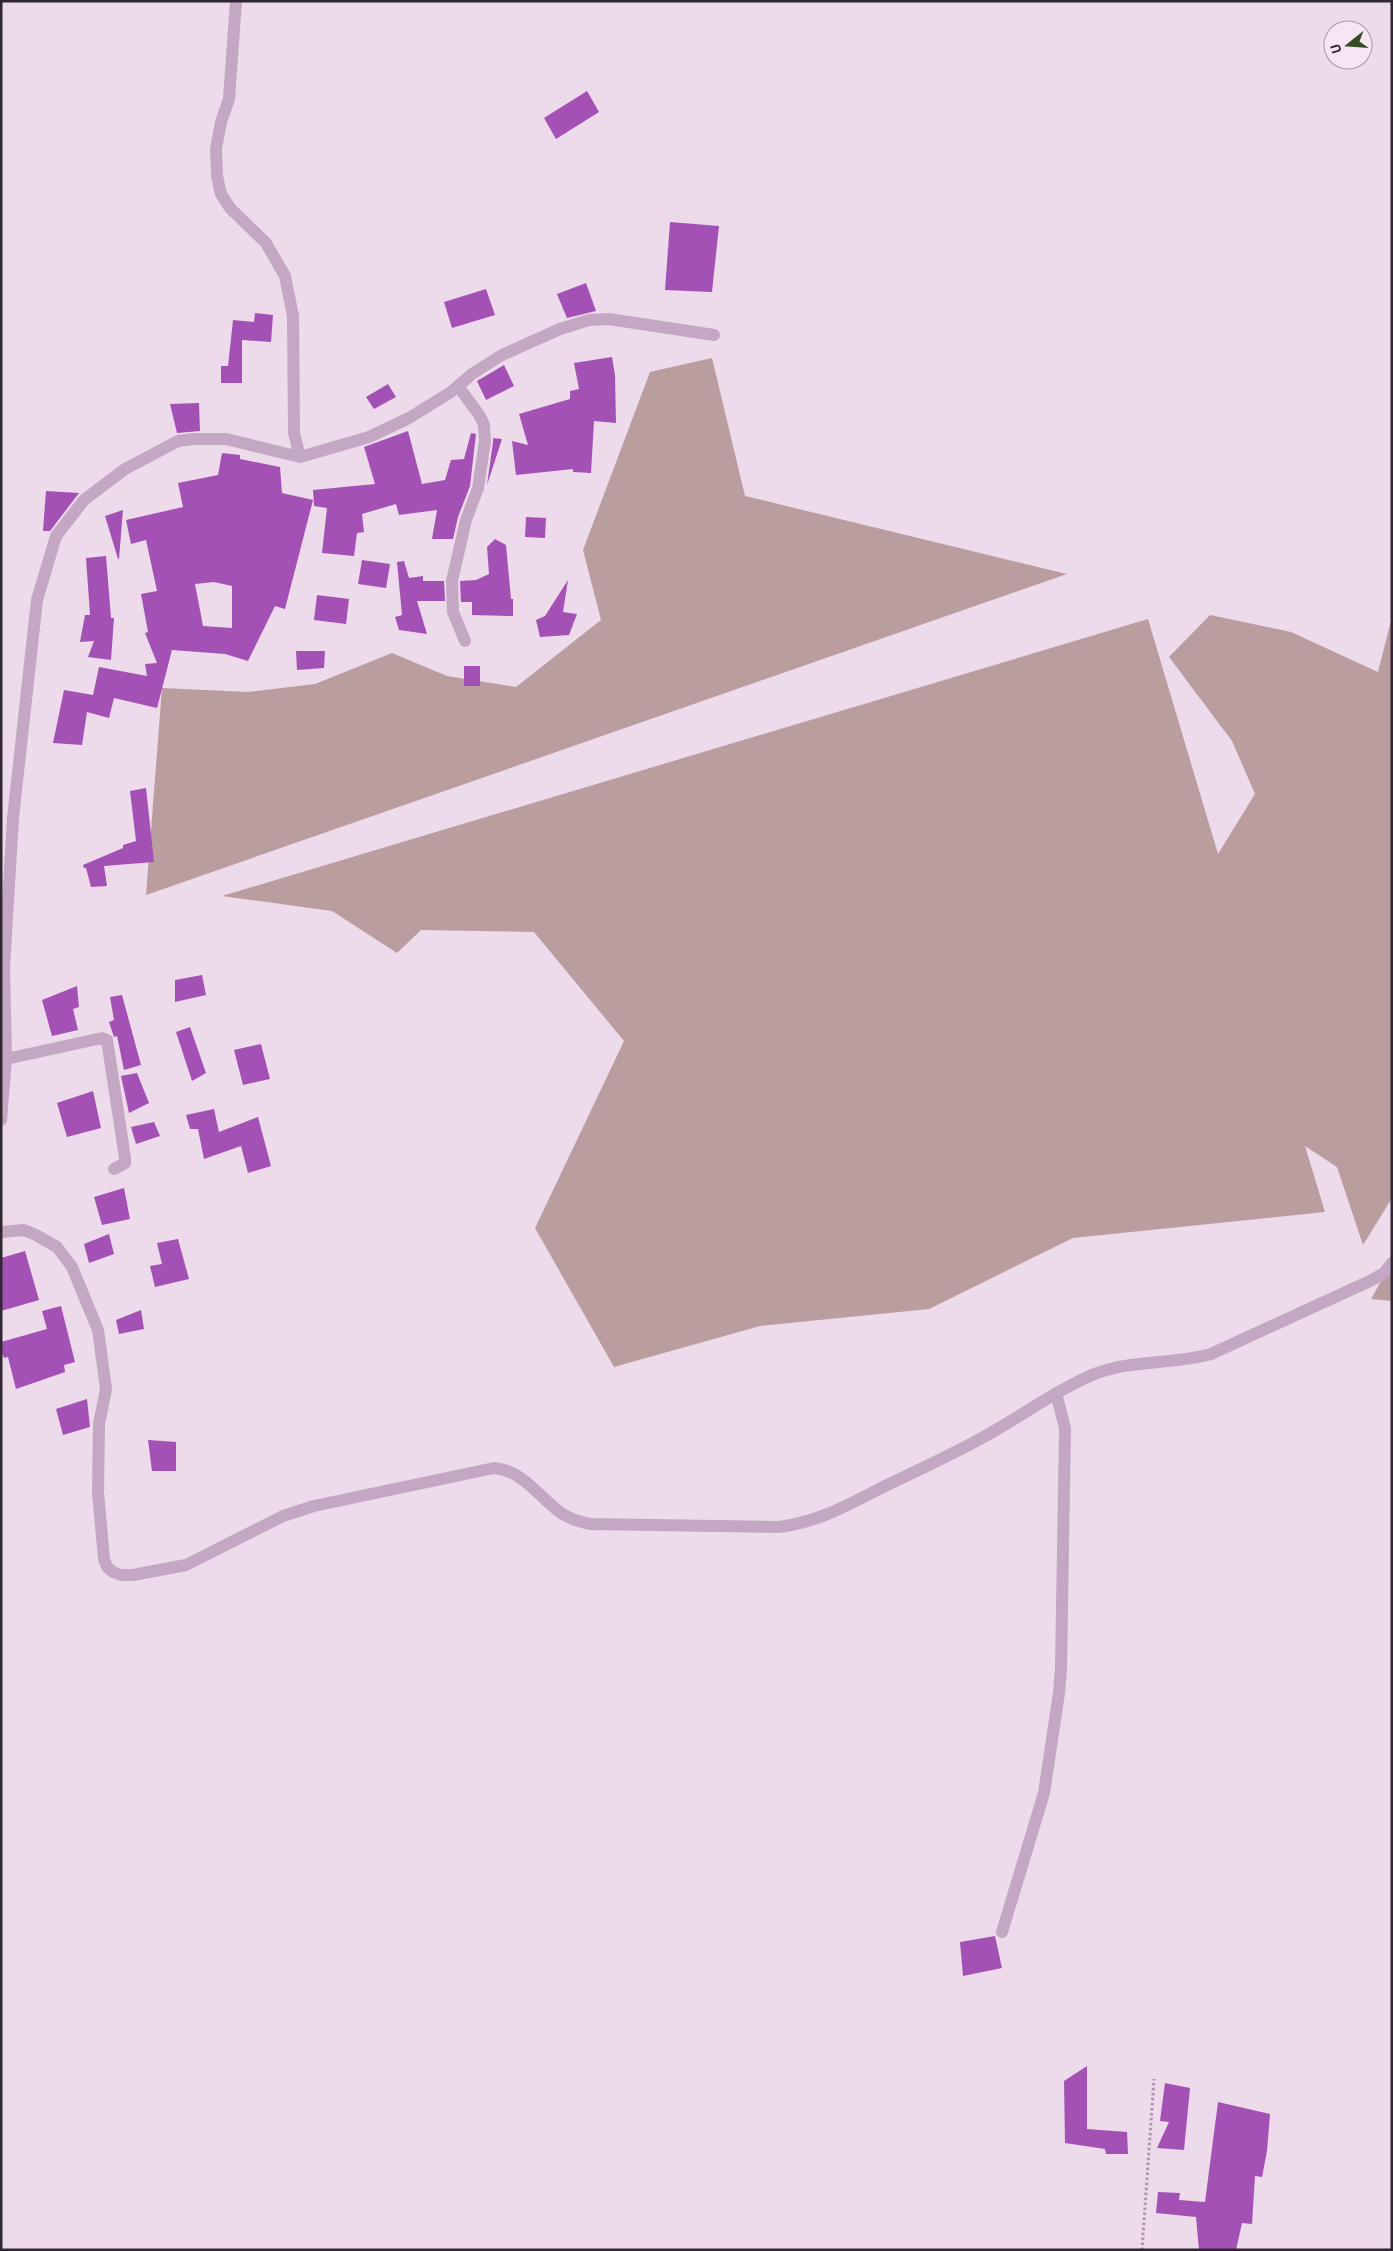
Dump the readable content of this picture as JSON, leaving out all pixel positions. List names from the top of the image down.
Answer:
{
  "north": "left"
}
